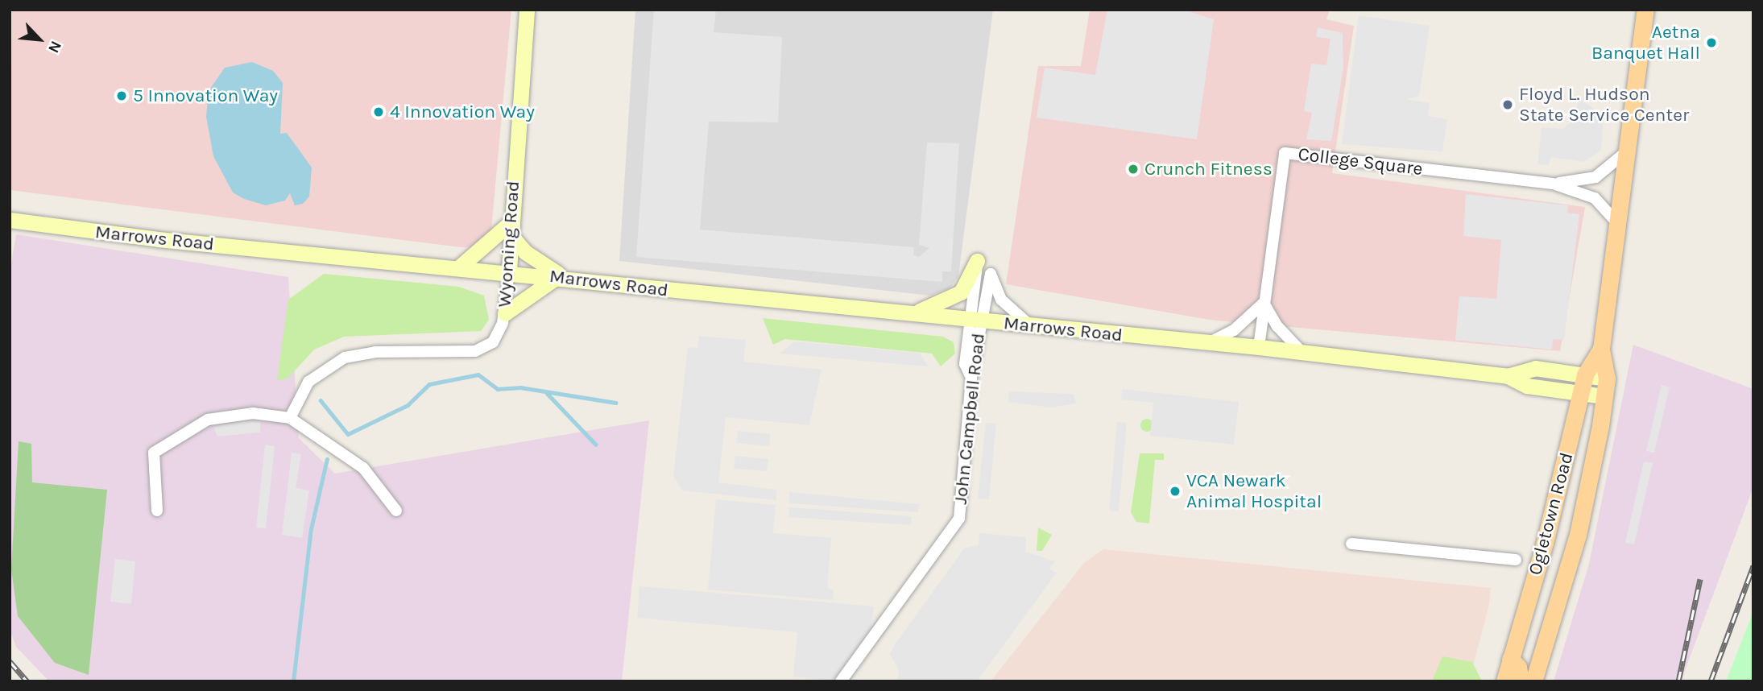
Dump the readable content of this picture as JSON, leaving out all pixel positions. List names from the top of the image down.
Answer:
{
  "streets": {
    "main road": ["Ogletown Road"],
    "street": [
      "College Square",
      "Marrows Road",
      "Wyoming Road",
      "John Campbell Road"
    ]
  },
  "crossings": [
    ["College Square", "Marrows Road"],
    ["Marrows Road", "Wyoming Road"],
    ["Marrows Road", "John Campbell Road"],
    ["Marrows Road", "Ogletown Road"]
  ],
  "places": [
    "Aetna Banquet Hall",
    "5 Innovation Way",
    "Floyd L. Hudson State Service Center",
    "4 Innovation Way",
    "Crunch Fitness",
    "VCA Newark Animal Hospital"
  ],
  "north": "bottom right"
}
